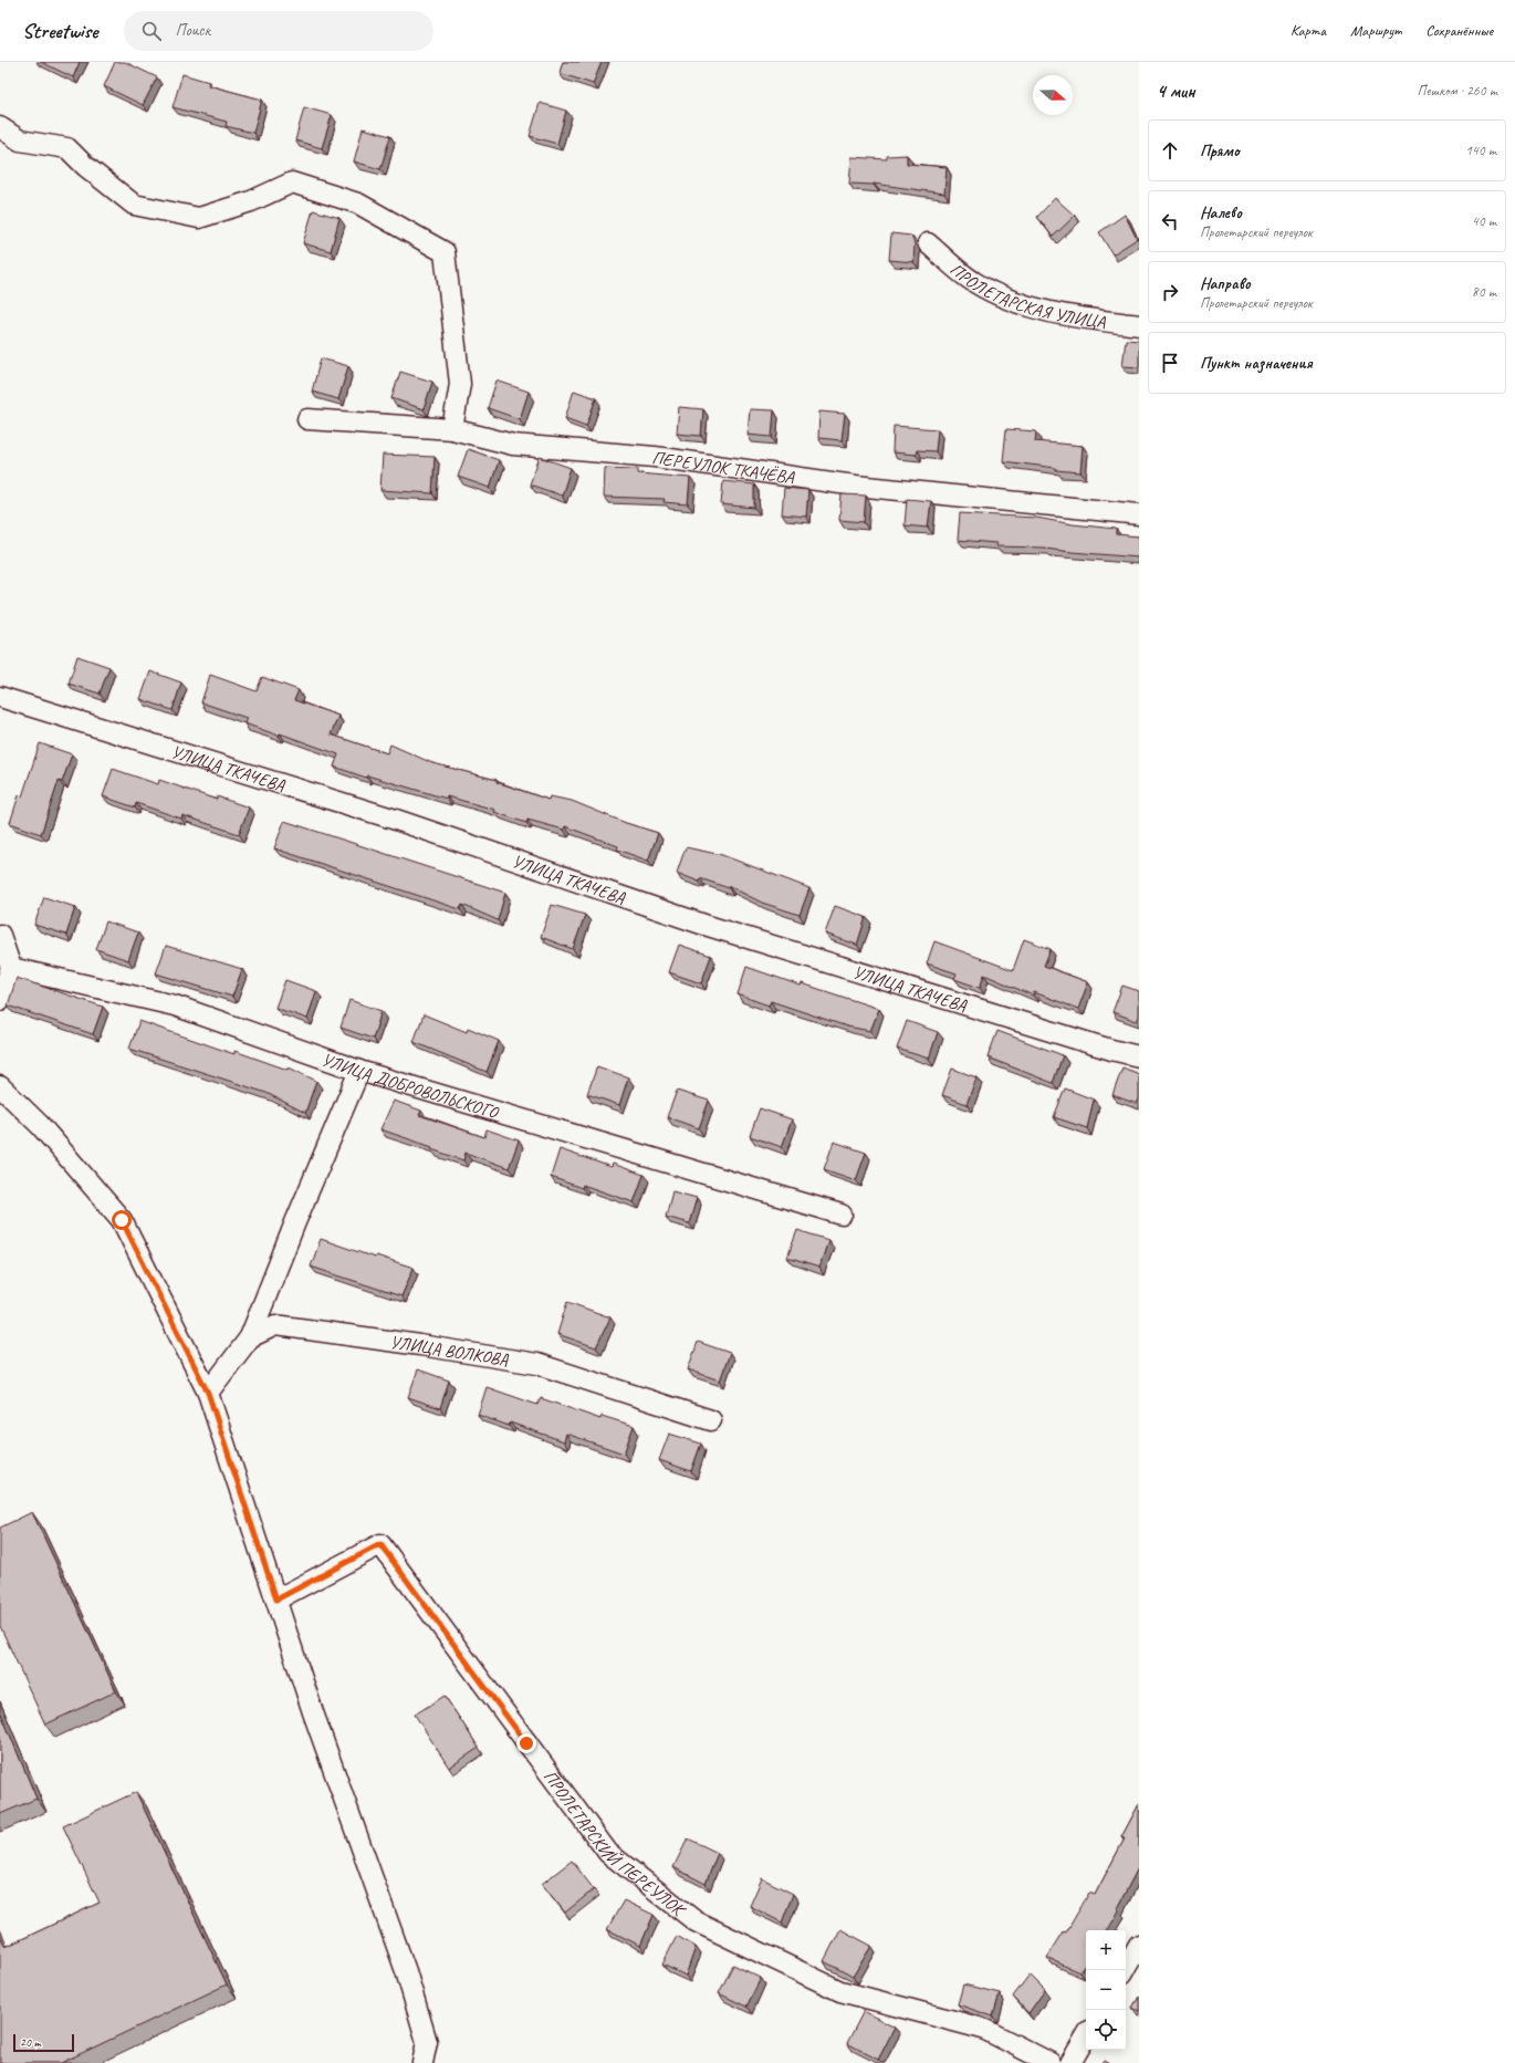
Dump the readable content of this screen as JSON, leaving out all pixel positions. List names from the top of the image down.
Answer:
{
  "streets": {
    "street": [
      "ПРОЛЕТАРСКАЯ УЛИЦА",
      "ПЕРЕУЛОК ТКАЧЁВА",
      "УЛИЦА ТКАЧЕВА",
      "УЛИЦА ДОБРОВОЛЬСКОГО",
      "УЛИЦА ВОЛКОВА",
      "ПРОЛЕТАРСКИЙ ПЕРЕУЛОК"
    ]
  },
  "scale_bar": "20 m",
  "north": "right",
  "page": {
    "header": "Streetwise",
    "search": "Поиск",
    "nav": ["Карта", "Маршрут", "Сохранённые"],
    "heading": ["4 мин", "Пешком · 260 m"],
    "list": [
      ["Прямо", "140 m"],
      ["Налево", "Пролетарский переулок", "40 m"],
      ["Направо", "Пролетарский переулок", "80 m"],
      "Пункт назначения"
    ],
    "map_buttons": ["+", "−"],
    "scale": "20 m"
  }
}
